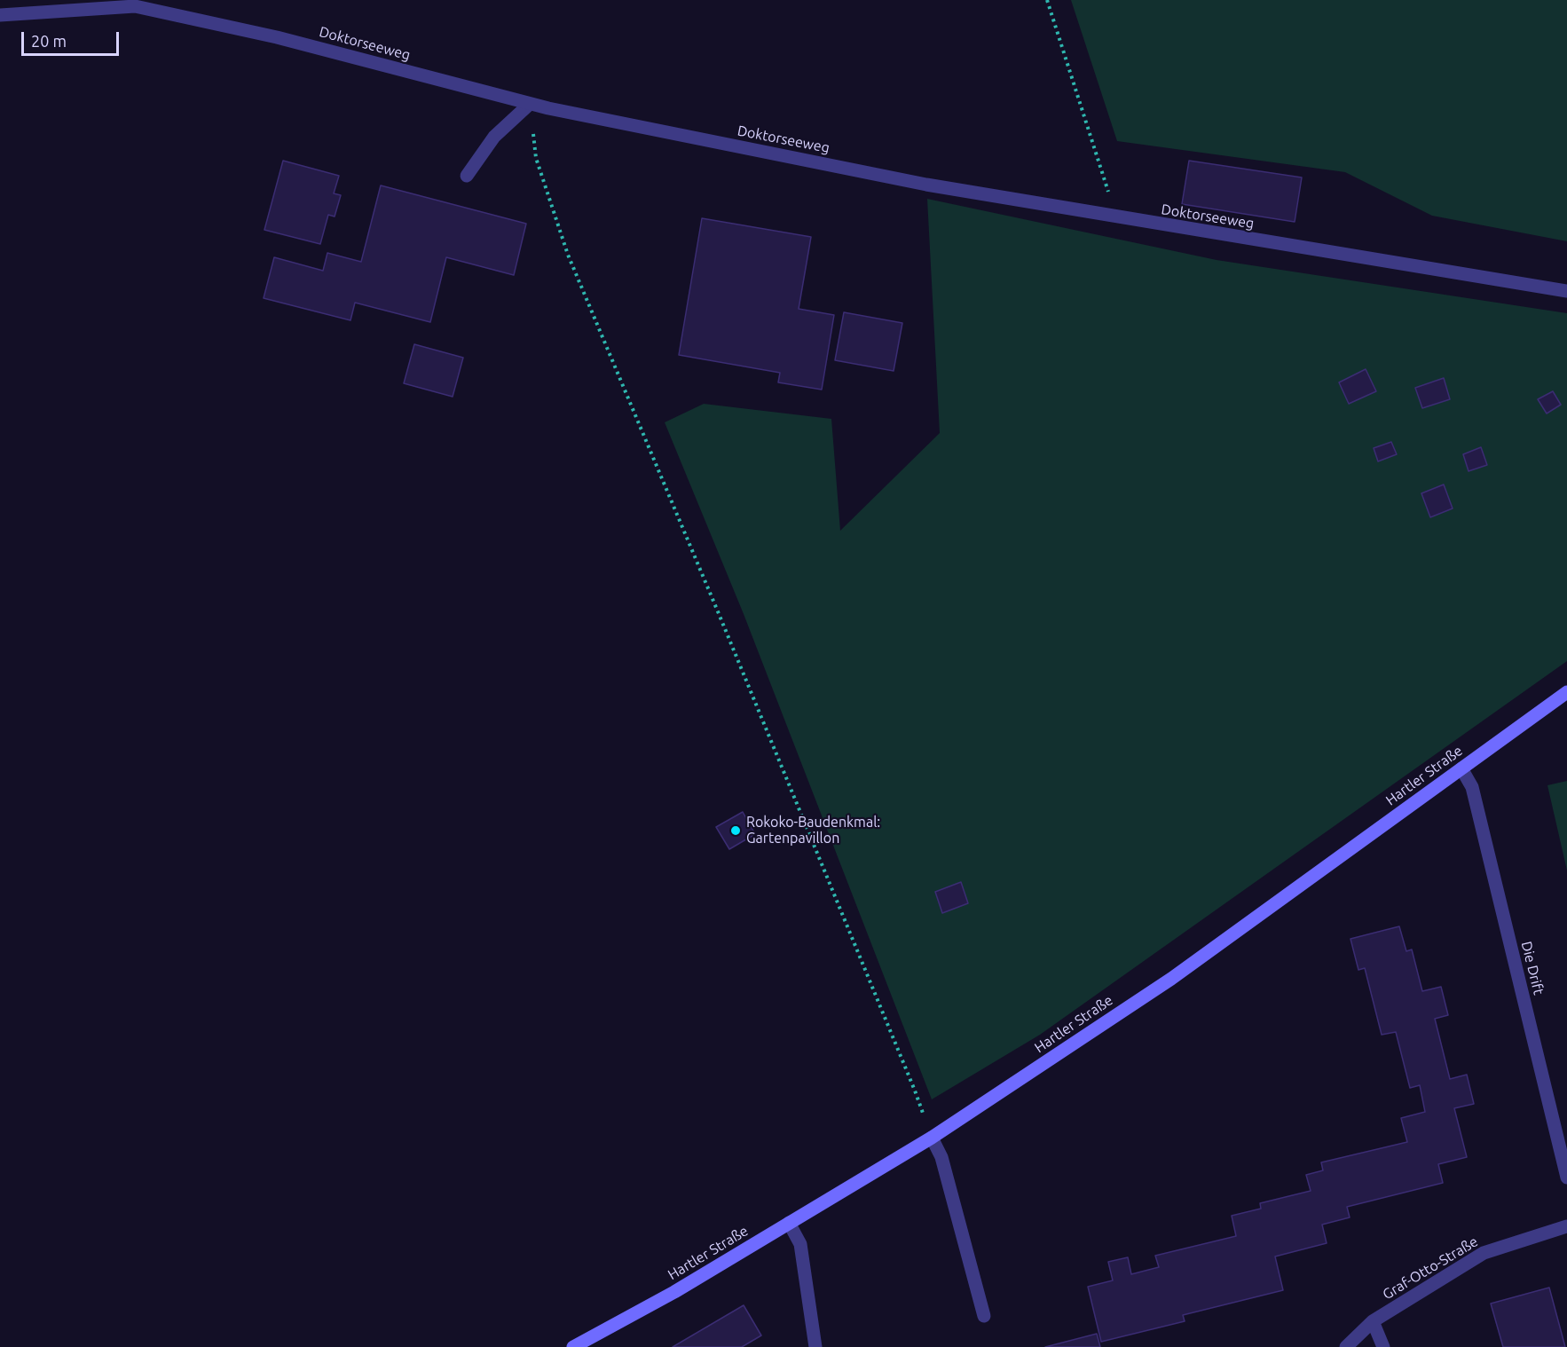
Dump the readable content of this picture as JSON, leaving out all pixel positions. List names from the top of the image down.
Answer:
{
  "streets": {
    "main road": ["Hartler Straße"],
    "street": ["Doktorseeweg", "Die Drift", "Graf-Otto-Straße"]
  },
  "crossings": [
    ["Hartler Straße", "Die Drift"]
  ],
  "places": ["Rokoko-Baudenkmal: Gartenpavillon"],
  "scale_bar": "20 m"
}
